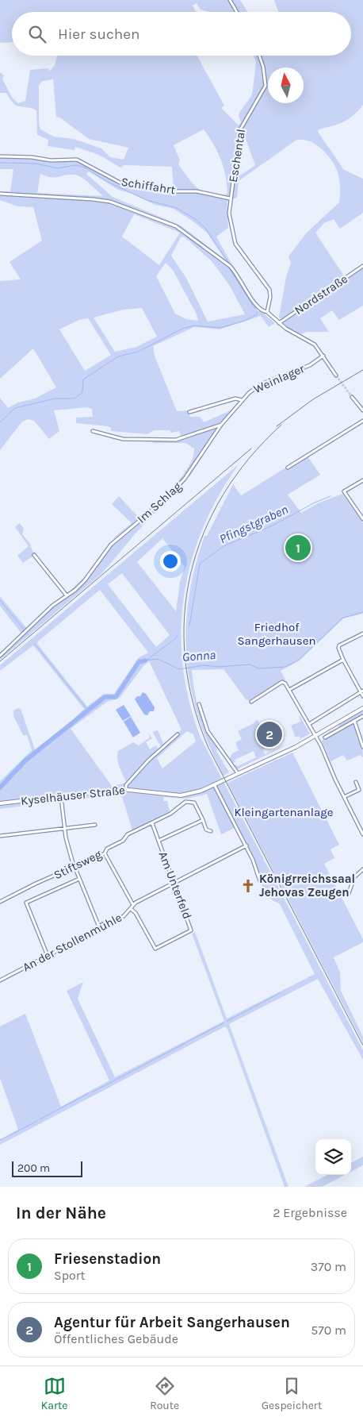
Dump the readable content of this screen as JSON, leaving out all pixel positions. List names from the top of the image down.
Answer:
{
  "streets": {
    "main road": ["Kyselhäuser Straße"],
    "street": [
      "Eschental",
      "Schiffahrt",
      "Nordstraße",
      "Weinlager",
      "Im Schlag",
      "Stiftsweg",
      "Am Unterfeld",
      "An der Stollenmühle"
    ]
  },
  "crossings": [
    ["Eschental", "Schiffahrt"],
    ["Weinlager", "Im Schlag"],
    ["Stiftsweg", "Am Unterfeld"],
    ["Am Unterfeld", "An der Stollenmühle"]
  ],
  "water": ["Pfingstgraben", "Gonna"],
  "parks": ["Friedhof Sangerhausen", "Kleingartenanlage"],
  "places": {
    "church": ["Königrreichssaal Jehovas Zeugen"]
  },
  "scale_bar": "200 m",
  "north": "top",
  "page": {
    "search": "Hier suchen",
    "pins": ["1", "2"],
    "scale": "200 m",
    "heading": ["In der Nähe", "2 Ergebnisse"],
    "list": [
      {
        "mark": "1",
        "name": "Friesenstadion",
        "note": "Sport",
        "value": "370 m"
      },
      {
        "mark": "2",
        "name": "Agentur für Arbeit Sangerhausen",
        "note": "Öffentliches Gebäude",
        "value": "570 m"
      }
    ],
    "nav": ["Karte", "Route", "Gespeichert"]
  }
}
